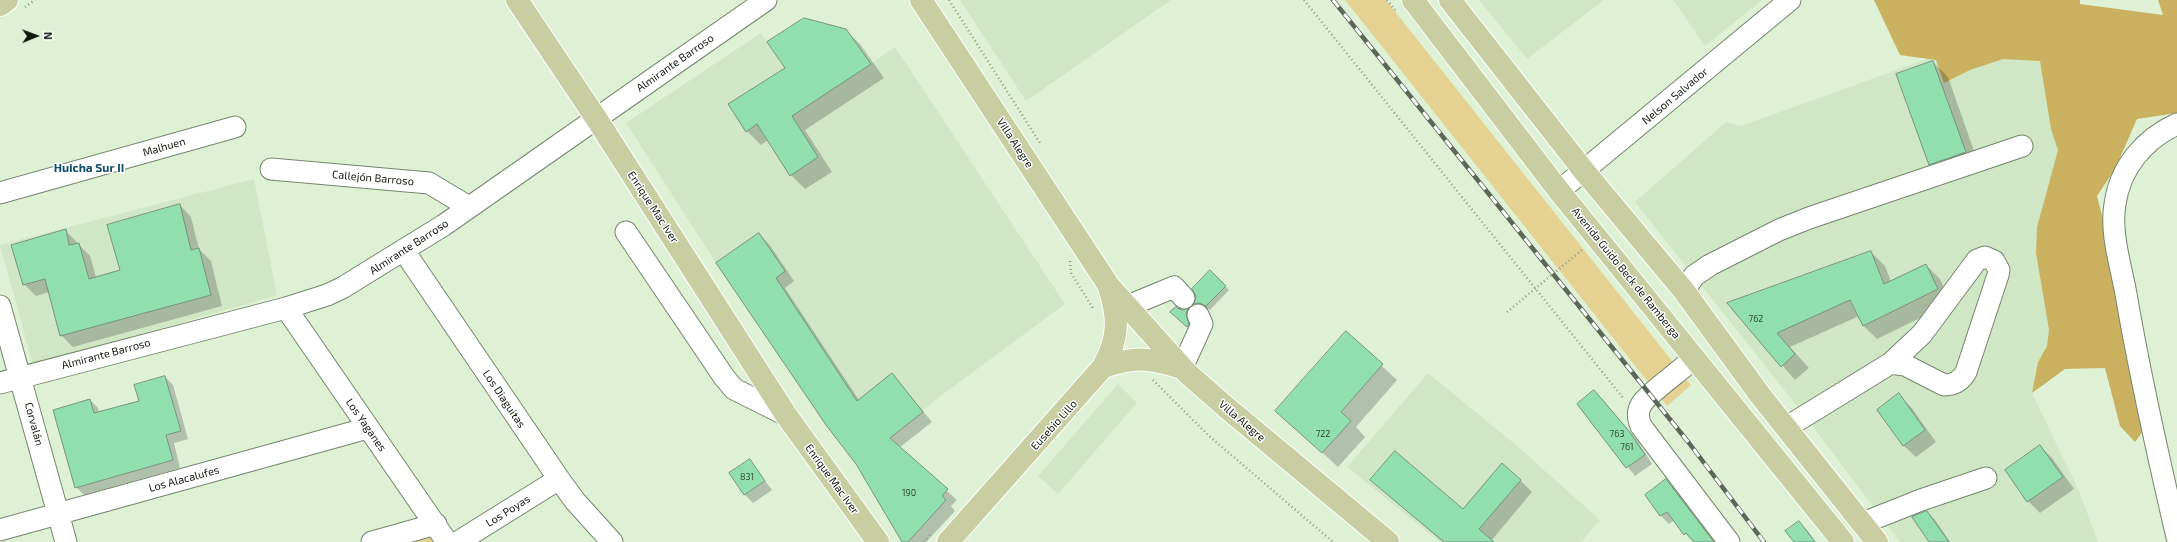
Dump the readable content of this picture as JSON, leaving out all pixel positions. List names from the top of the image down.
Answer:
{
  "streets": {
    "main road": [
      "Villa Alegre",
      "Enrique Mac Iver",
      "Avenida Guido Beck de Ramberga",
      "Eusebio Lillo"
    ],
    "street": [
      "Almirante Barroso",
      "Nelson Salvador",
      "Malhuen",
      "Callejón Barroso",
      "Los Diaguitas",
      "Corvalán",
      "Los Yaganes",
      "Los Alacalufes",
      "Los Poyas"
    ]
  },
  "crossings": [
    ["Almirante Barroso", "Callejón Barroso"],
    ["Almirante Barroso", "Enrique Mac Iver"],
    ["Almirante Barroso", "Los Diaguitas"],
    ["Almirante Barroso", "Corvalán"],
    ["Almirante Barroso", "Los Yaganes"],
    ["Nelson Salvador", "Avenida Guido Beck de Ramberga"],
    ["Villa Alegre", "Eusebio Lillo"],
    ["Los Diaguitas", "Los Poyas"],
    ["Corvalán", "Los Alacalufes"],
    ["Los Yaganes", "Los Alacalufes"]
  ],
  "districts": ["Huicha Sur II"],
  "house_numbers": [
    "762",
    "722",
    "763",
    "761",
    "831",
    "190"
  ],
  "north": "right"
}
